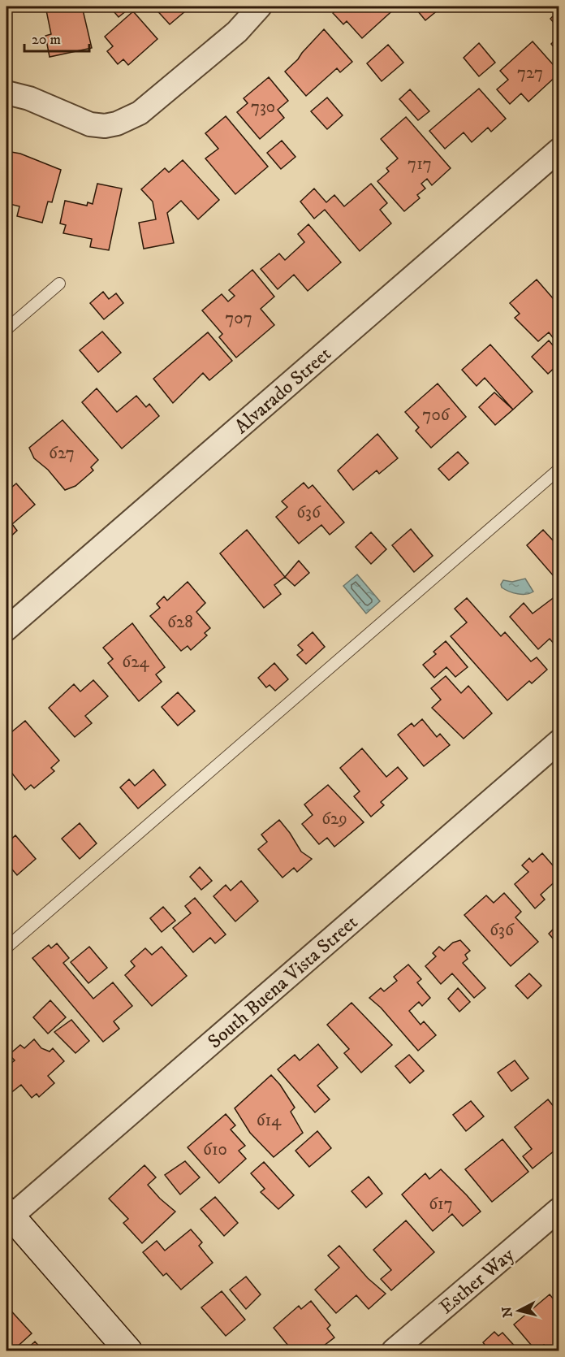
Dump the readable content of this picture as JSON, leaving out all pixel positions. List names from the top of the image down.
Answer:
{
  "streets": {
    "street": ["Alvarado Street", "South Buena Vista Street", "Esther Way"]
  },
  "house_numbers": [
    "727",
    "730",
    "717",
    "707",
    "706",
    "627",
    "636",
    "628",
    "624",
    "629",
    "636",
    "614",
    "610",
    "617"
  ],
  "scale_bar": "20 m",
  "north": "left"
}
